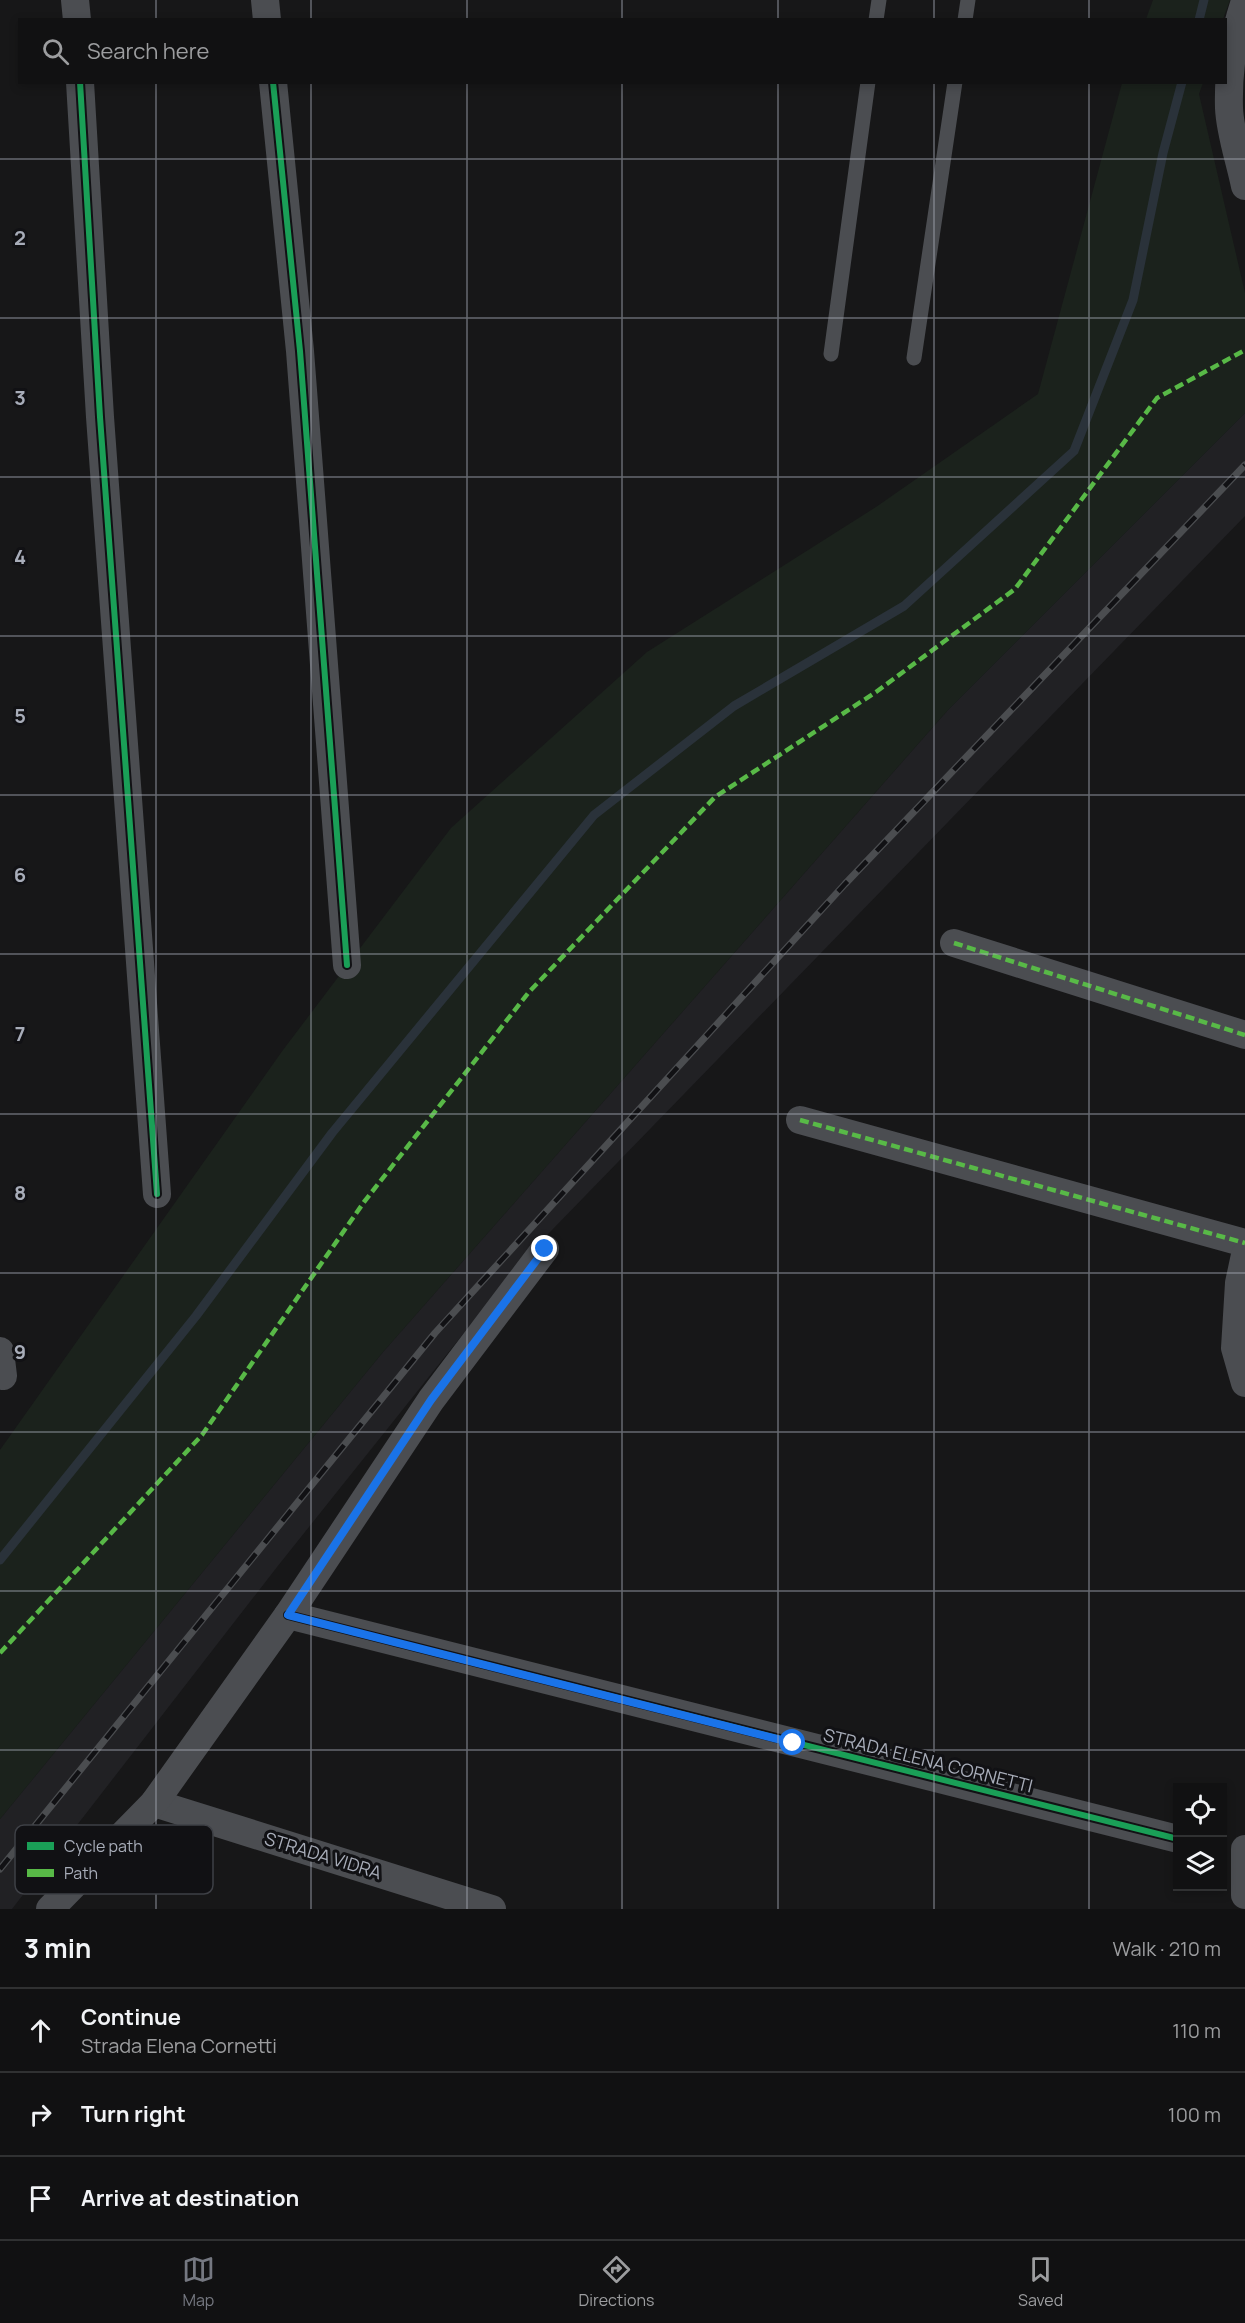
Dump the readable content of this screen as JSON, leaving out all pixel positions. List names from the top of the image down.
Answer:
{
  "streets": {
    "street": ["STRADA ELENA CORNETTI", "STRADA VIDRA"]
  },
  "legend": ["Cycle path", "Path"],
  "page": {
    "search": "Search here",
    "heading": ["3 min", "Walk · 210 m"],
    "list": [
      ["Continue", "Strada Elena Cornetti", "110 m"],
      ["Turn right", "100 m"],
      "Arrive at destination"
    ],
    "nav": ["Map", "Directions", "Saved"]
  },
  "grid": {
    "rows": [
      "2",
      "3",
      "4",
      "5",
      "6",
      "7",
      "8",
      "9"
    ]
  }
}
